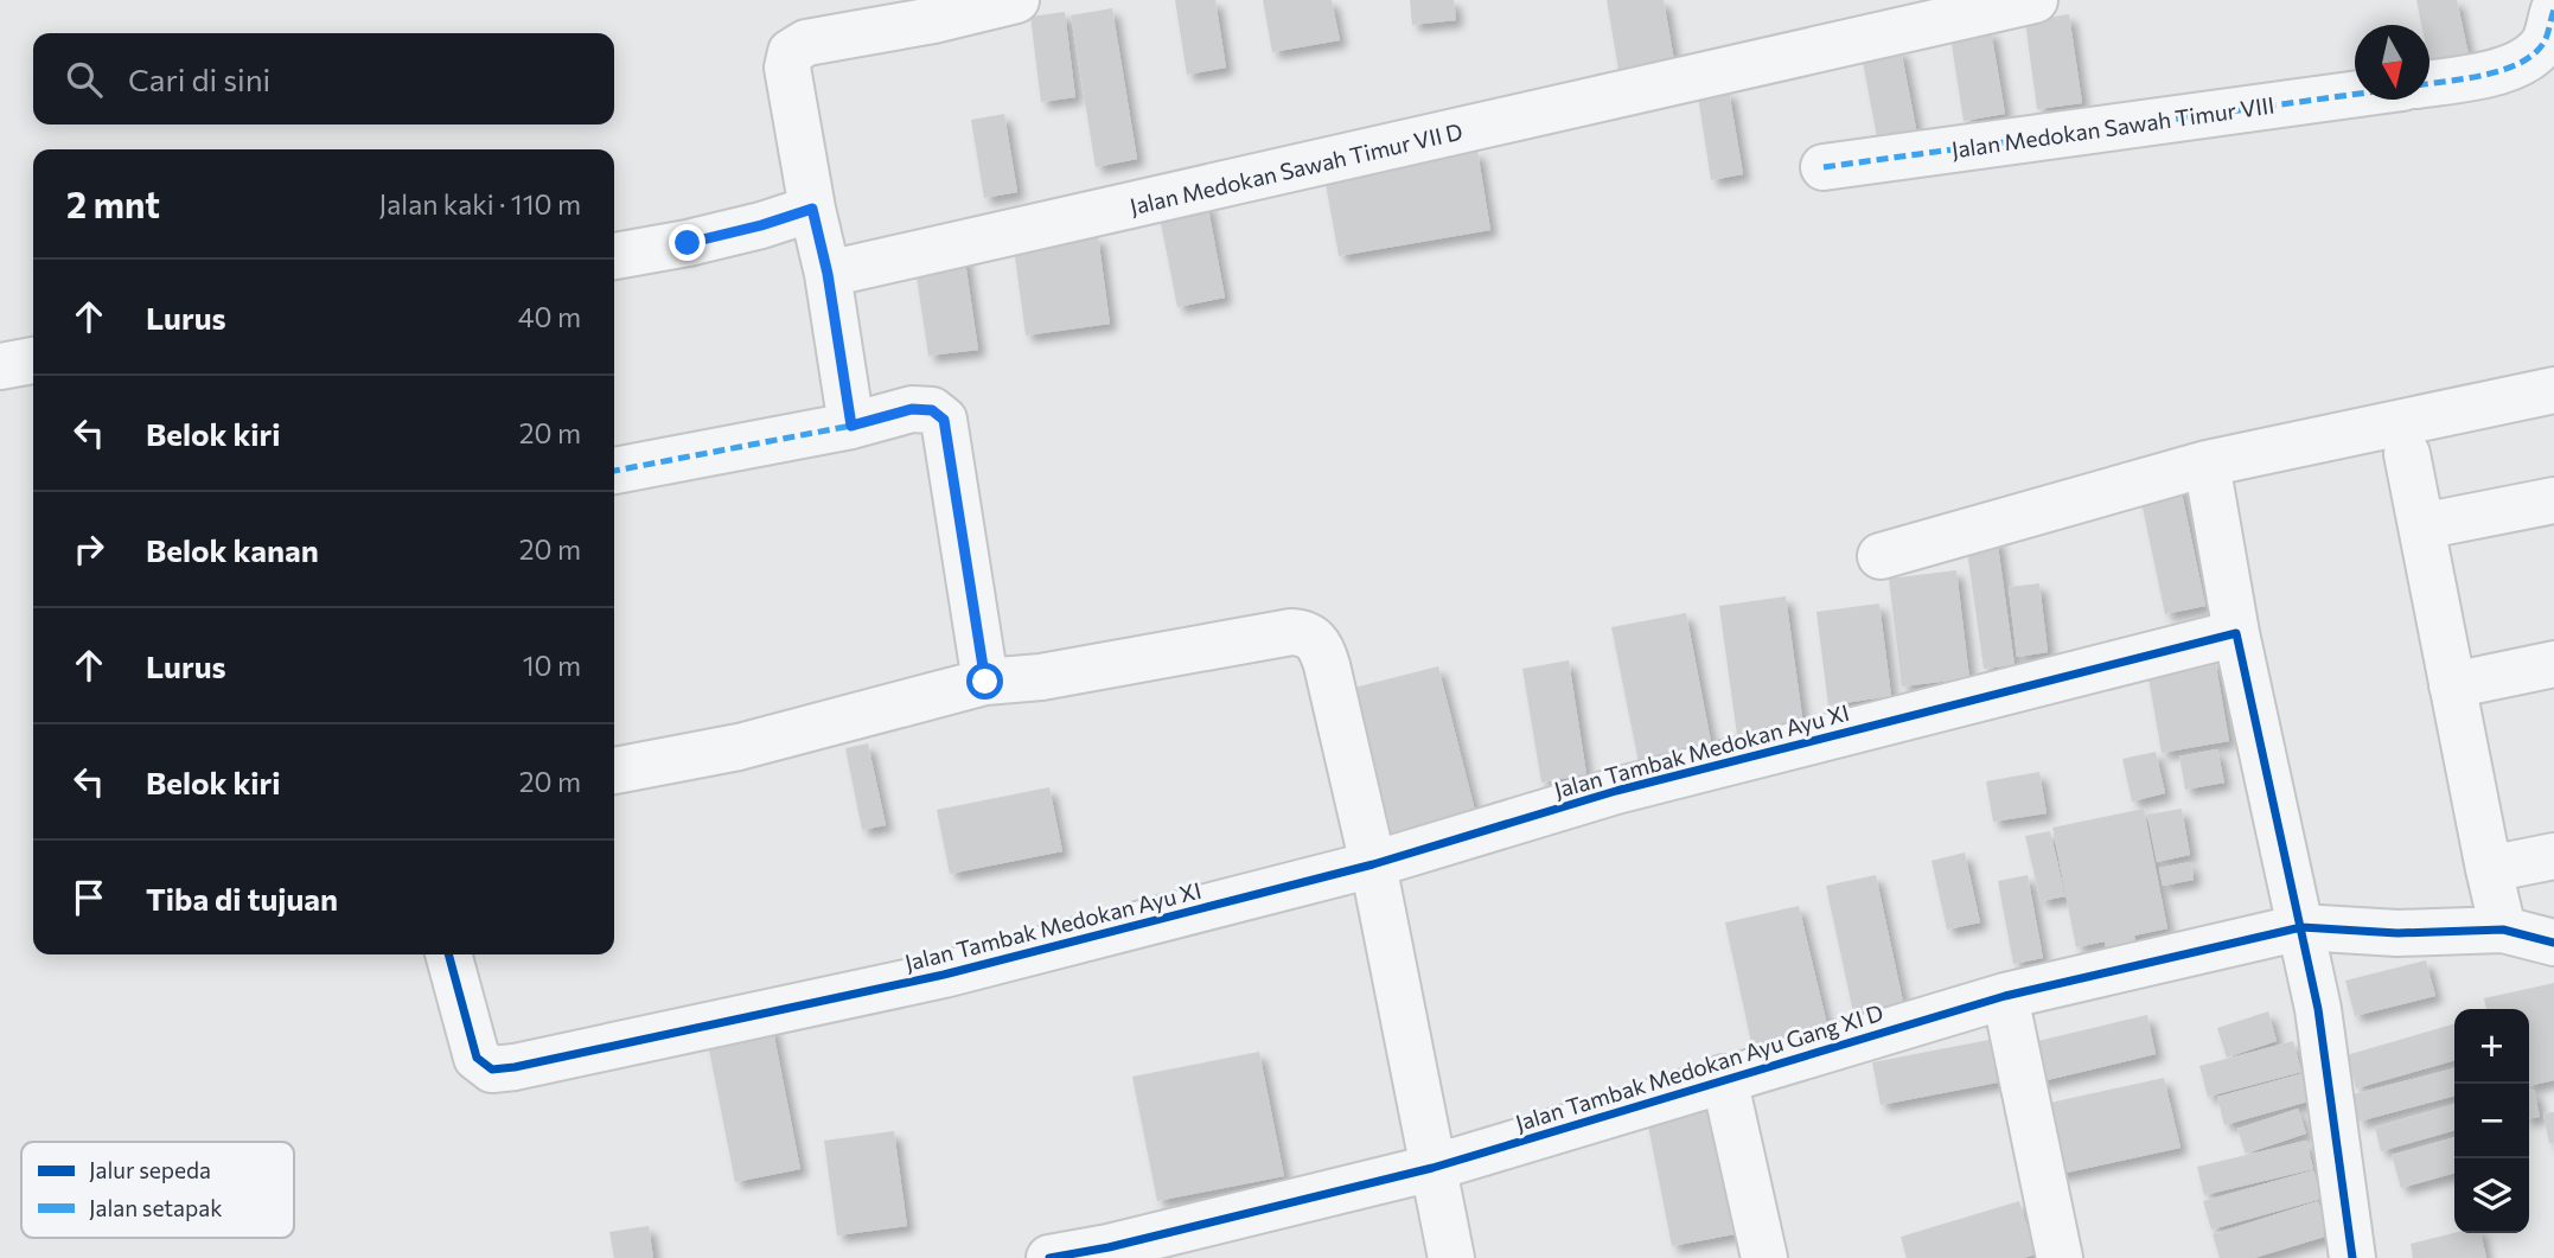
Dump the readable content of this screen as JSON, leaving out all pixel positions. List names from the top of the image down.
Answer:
{
  "streets": {
    "street": [
      "Jalan Medokan Sawah Timur VIII",
      "Jalan Medokan Sawah Timur VII D",
      "Jalan Tambak Medokan Ayu XI",
      "Jalan Tambak Medokan Ayu Gang XI D"
    ]
  },
  "legend": ["Jalur sepeda", "Jalan setapak"],
  "north": "bottom",
  "page": {
    "search": "Cari di sini",
    "heading": ["2 mnt", "Jalan kaki · 110 m"],
    "list": [
      ["Lurus", "40 m"],
      ["Belok kiri", "20 m"],
      ["Belok kanan", "20 m"],
      ["Lurus", "10 m"],
      ["Belok kiri", "20 m"],
      "Tiba di tujuan"
    ],
    "map_buttons": ["+", "−"]
  }
}
